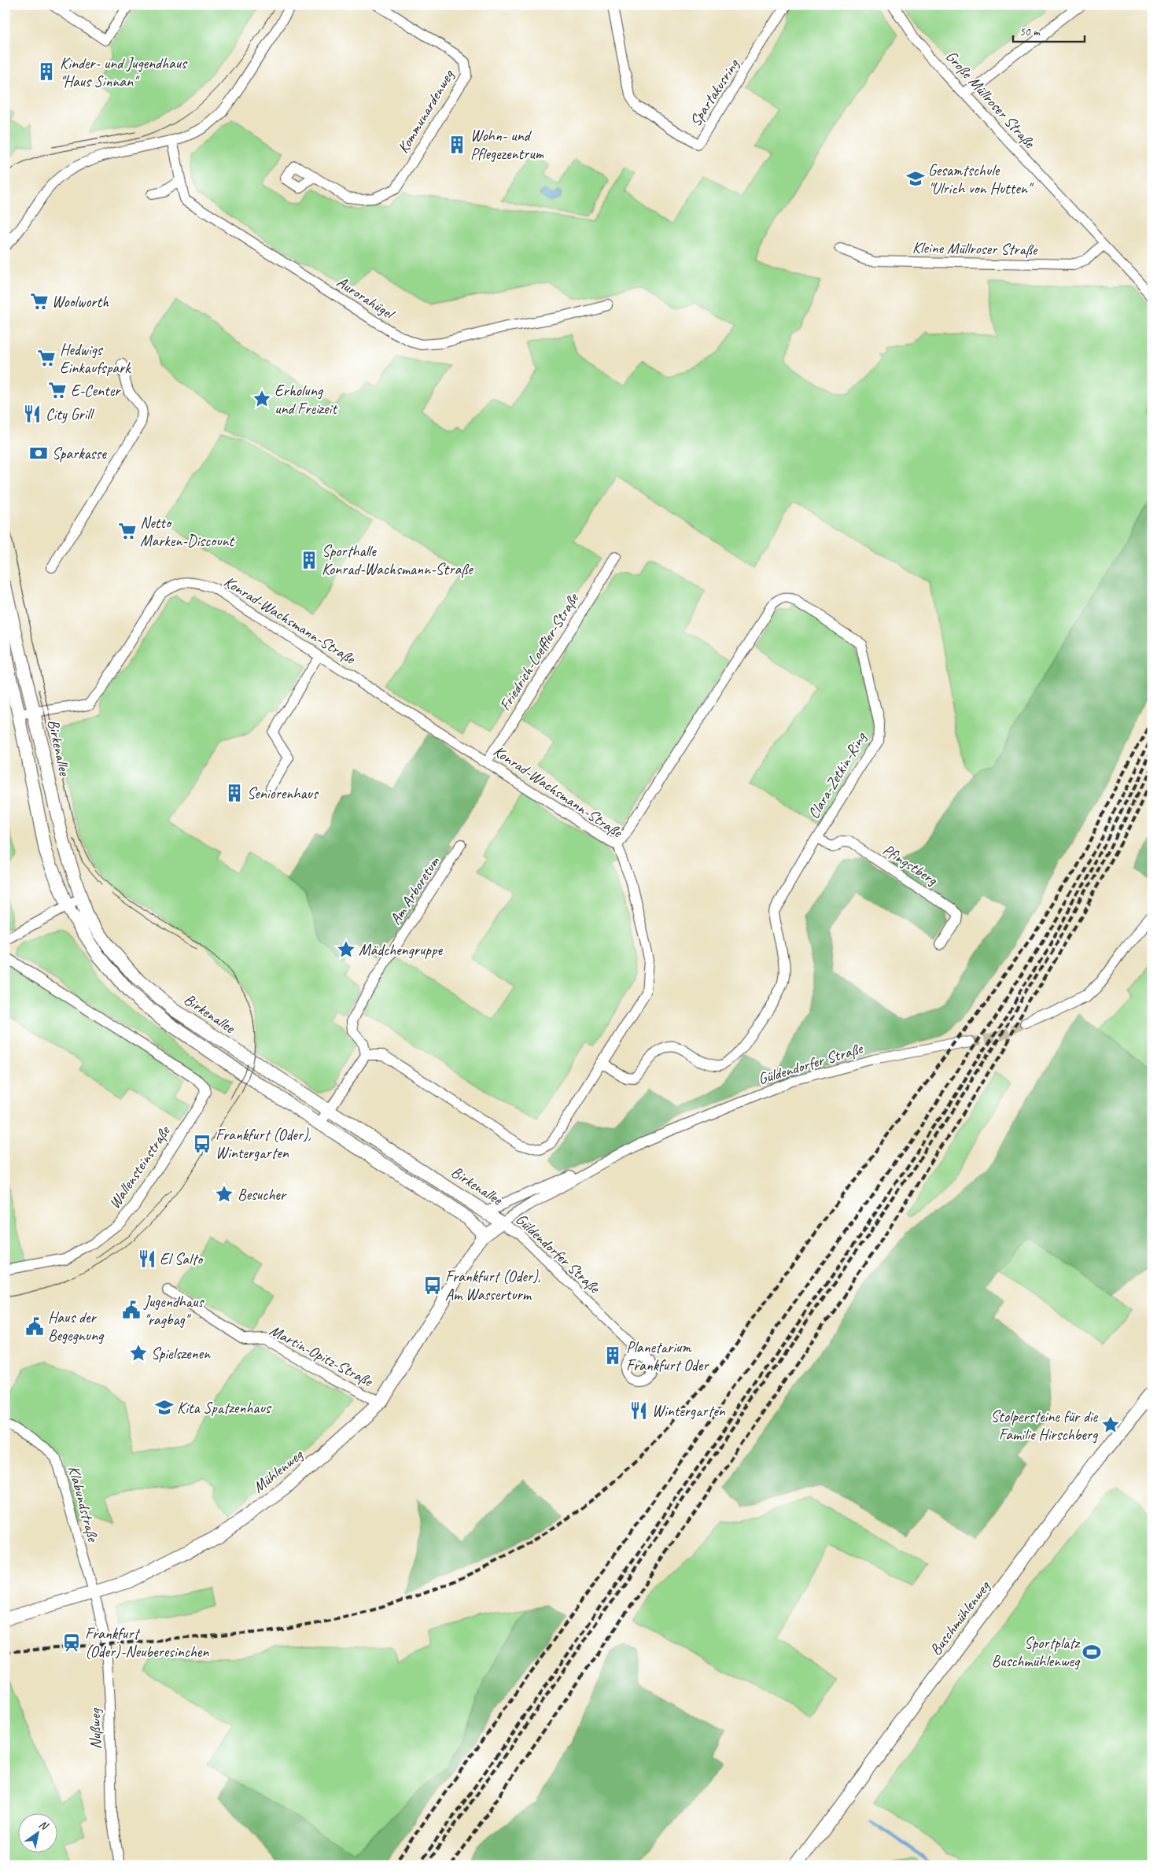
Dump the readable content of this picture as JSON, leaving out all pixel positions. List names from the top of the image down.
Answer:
{
  "streets": {
    "street": [
      "Spartakusring",
      "Große Müllroser Straße",
      "Kommunardenweg",
      "Kleine Müllroser Straße",
      "Aurorahügel",
      "Konrad-Wachsmann-Straße",
      "Friedrich-Loeffler-Straße",
      "Birkenallee",
      "Clara-Zetkin-Ring",
      "Pfingstberg",
      "Am Arboretum",
      "Güldendorfer Straße",
      "Wallensteinstraße",
      "Martin-Opitz-Straße",
      "Mühlenweg",
      "Klabundstraße",
      "Buschmühlenweg",
      "Nußweg"
    ]
  },
  "crossings": [
    ["Große Müllroser Straße", "Kleine Müllroser Straße"],
    ["Konrad-Wachsmann-Straße", "Friedrich-Loeffler-Straße"],
    ["Konrad-Wachsmann-Straße", "Birkenallee"],
    ["Konrad-Wachsmann-Straße", "Clara-Zetkin-Ring"],
    ["Konrad-Wachsmann-Straße", "Am Arboretum"],
    ["Birkenallee", "Güldendorfer Straße"],
    ["Birkenallee", "Mühlenweg"],
    ["Clara-Zetkin-Ring", "Pfingstberg"],
    ["Martin-Opitz-Straße", "Mühlenweg"],
    ["Mühlenweg", "Klabundstraße"],
    ["Mühlenweg", "Nußweg"],
    ["Klabundstraße", "Nußweg"]
  ],
  "places": {
    "building": [
      "Kinder- und Jugendhaus \"Haus Sinnan\"",
      "Wohn- und Pflegezentrum",
      "Sporthalle Konrad-Wachsmann-Straße",
      "Seniorenhaus",
      "Planetarium Frankfurt Oder"
    ],
    "school or university": ["Gesamtschule \"Ulrich von Hutten\"", "Kita Spatzenhaus"],
    "supermarket": [
      "Woolworth",
      "Hedwigs Einkaufspark",
      "E-Center",
      "Netto Marken-Discount"
    ],
    "place": [
      "Erholung und Freizeit",
      "Mädchengruppe",
      "Besucher",
      "Spielszenen",
      "Stolpersteine für die Familie Hirschberg"
    ],
    "restaurant": ["City Grill", "El Salto", "Wintergarten"],
    "bank": ["Sparkasse"],
    "bus stop": ["Frankfurt (Oder), Wintergarten", "Frankfurt (Oder), Am Wasserturm"],
    "public building": ["Jugendhaus \"ragbag\"", "Haus der Begegnung"],
    "station": ["Frankfurt (Oder)-Neuberesinchen"],
    "sports": ["Sportplatz Buschmühlenweg"]
  },
  "scale_bar": "50 m",
  "north": "top right"
}
